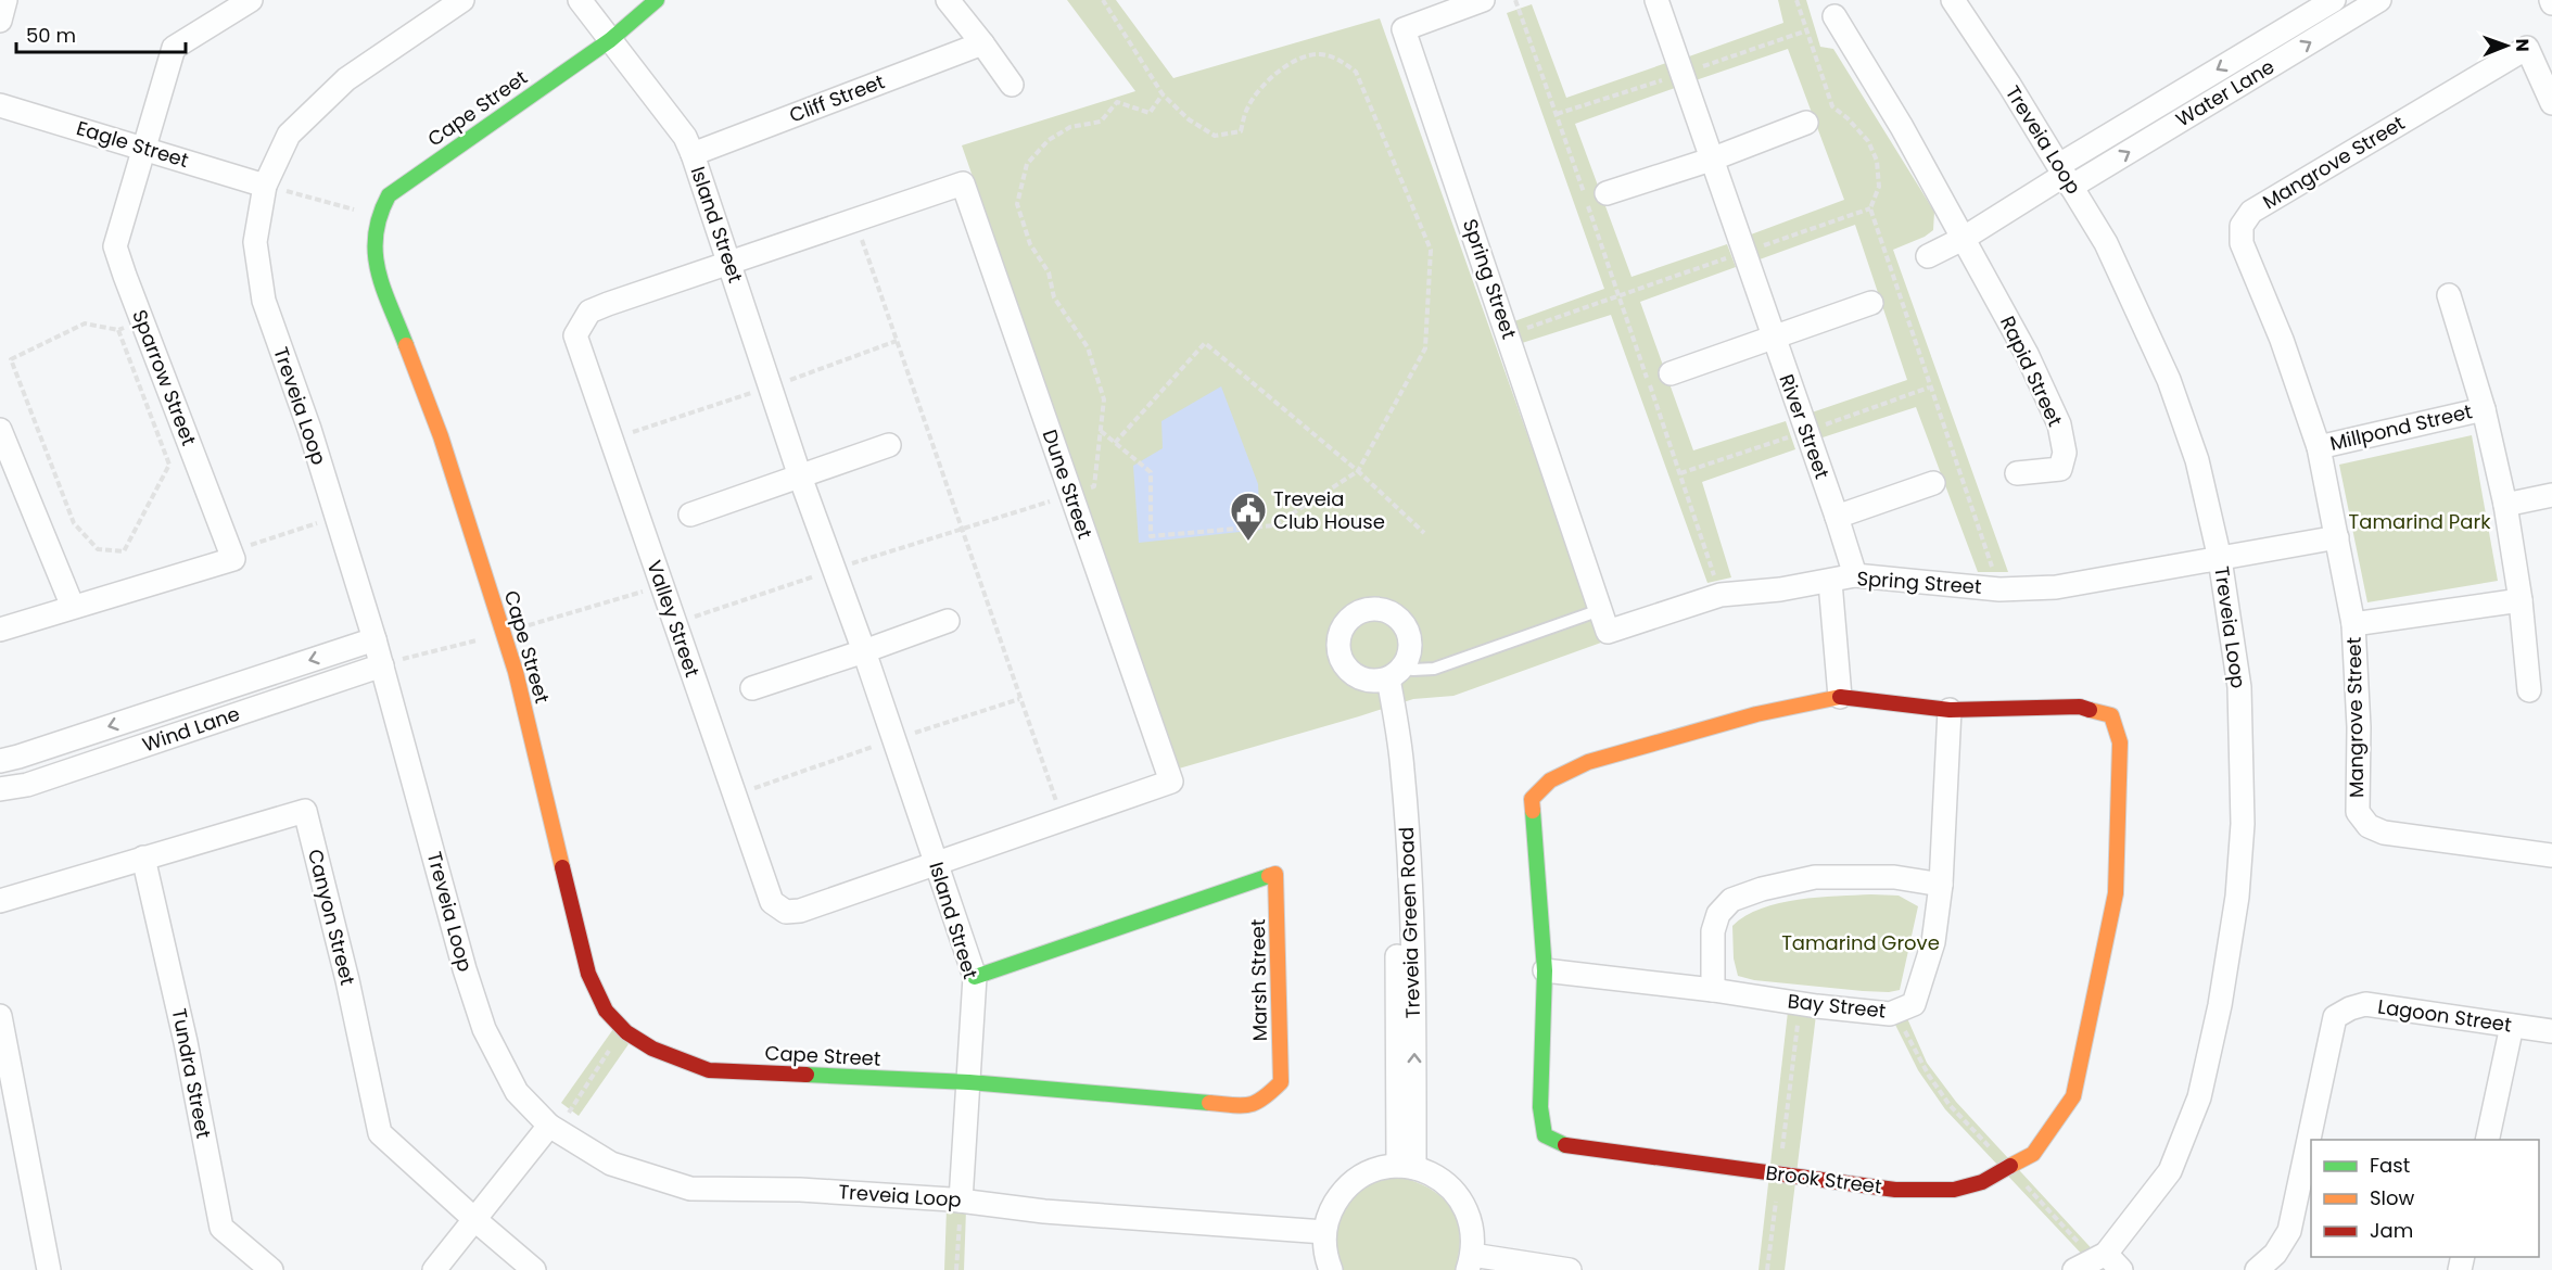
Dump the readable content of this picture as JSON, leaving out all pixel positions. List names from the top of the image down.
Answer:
{
  "streets": {
    "street": [
      "Water Lane",
      "Cliff Street",
      "Cape Street",
      "Treveia Loop",
      "Eagle Street",
      "Mangrove Street",
      "Island Street",
      "Spring Street",
      "Rapid Street",
      "Sparrow Street",
      "River Street",
      "Millpond Street",
      "Dune Street",
      "Valley Street",
      "Wind Lane",
      "Canyon Street",
      "Treveia Green Road",
      "Marsh Street",
      "Bay Street",
      "Lagoon Street",
      "Tundra Street",
      "Brook Street"
    ]
  },
  "crossings": [
    ["Water Lane", "Treveia Loop"],
    ["Cliff Street", "Island Street"],
    ["Cape Street", "Island Street"],
    ["Cape Street", "Marsh Street"],
    ["Treveia Loop", "Eagle Street"],
    ["Treveia Loop", "Island Street"],
    ["Treveia Loop", "Spring Street"],
    ["Treveia Loop", "Wind Lane"],
    ["Eagle Street", "Sparrow Street"],
    ["Mangrove Street", "Millpond Street"],
    ["Island Street", "Dune Street"],
    ["Island Street", "Valley Street"],
    ["Island Street", "Marsh Street"],
    ["Spring Street", "River Street"],
    ["Spring Street", "Treveia Green Road"],
    ["Dune Street", "Valley Street"],
    ["Canyon Street", "Tundra Street"],
    ["Bay Street", "Brook Street"]
  ],
  "parks": ["Tamarind Park", "Tamarind Grove"],
  "places": {
    "public building": ["Treveia Club House"]
  },
  "legend": ["Fast", "Slow", "Jam"],
  "scale_bar": "50 m",
  "north": "right"
}
